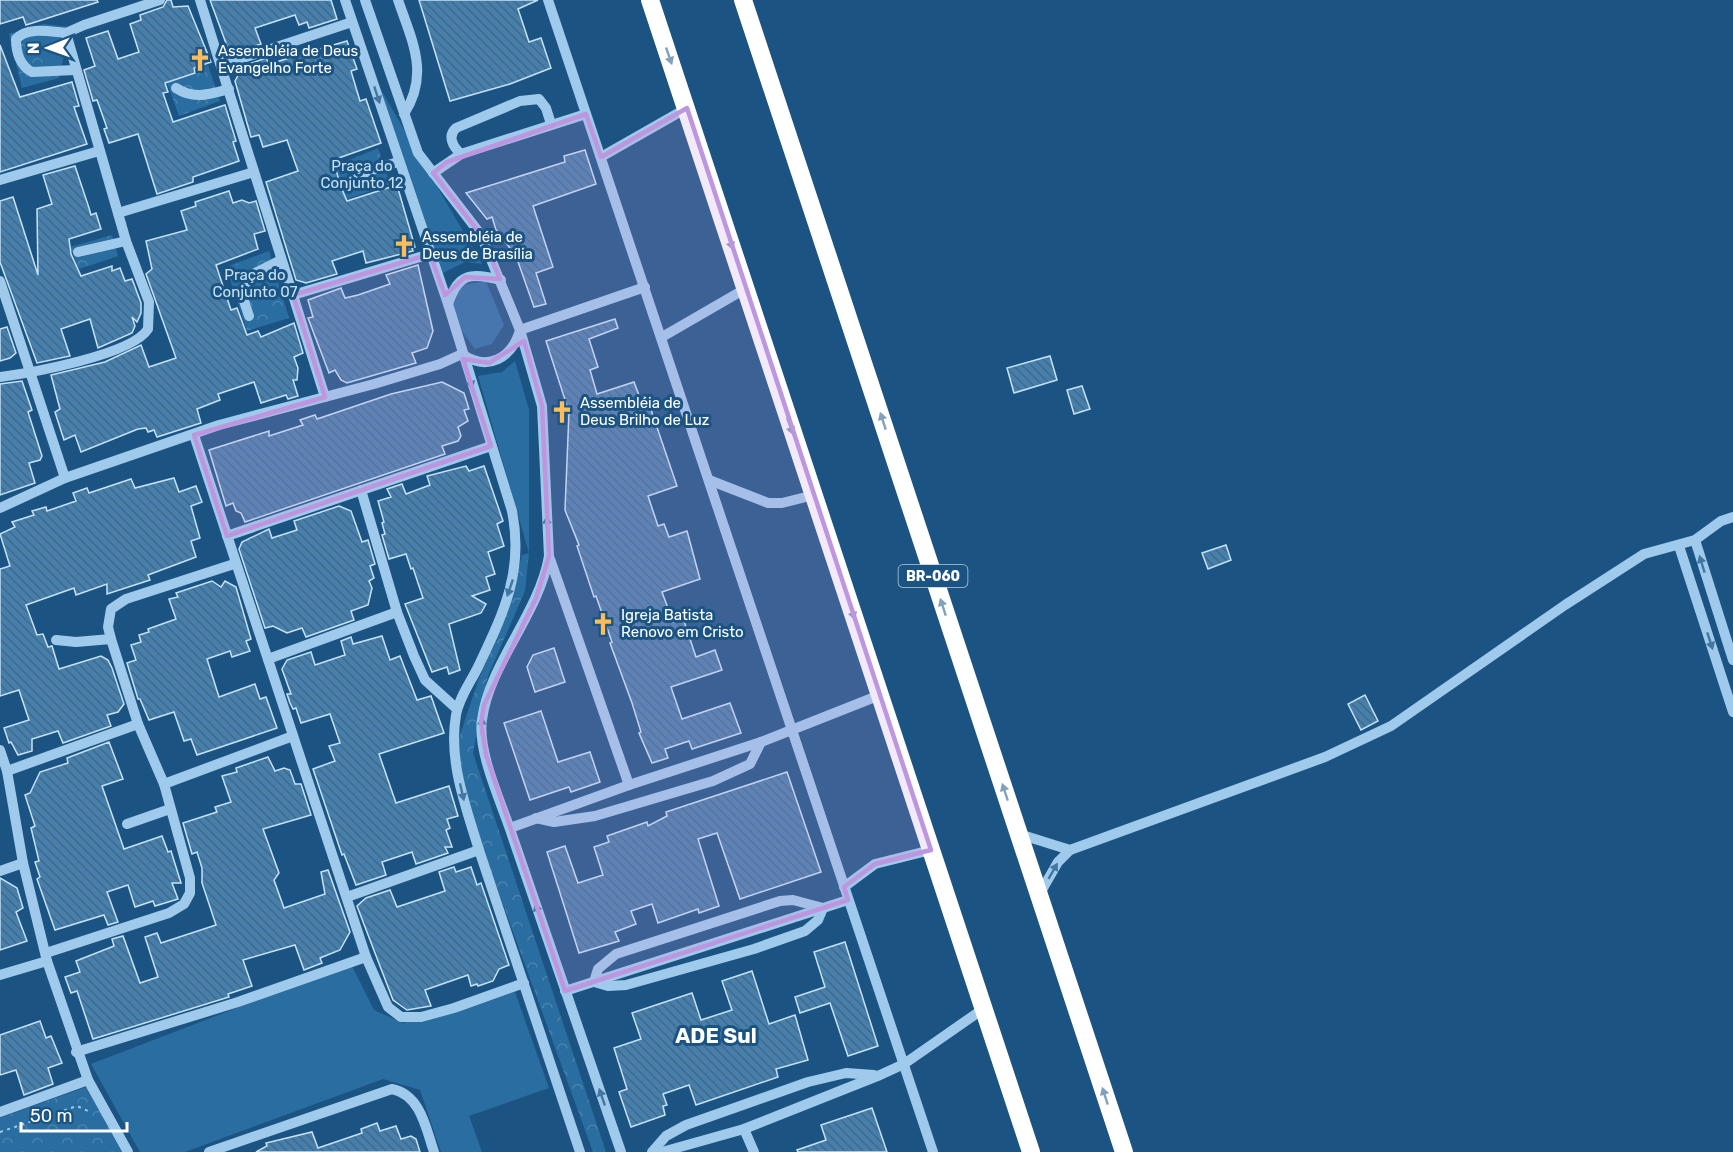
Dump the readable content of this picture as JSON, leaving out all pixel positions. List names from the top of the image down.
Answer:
{
  "streets": {
    "highway": ["BR-060"]
  },
  "districts": ["ADE Sul"],
  "parks": ["Praça do Conjunto 12", "Praça do Conjunto 07"],
  "places": {
    "church": [
      "Assembléia de Deus Evangelho Forte",
      "Assembléia de Deus de Brasília",
      "Assembléia de Deus Brilho de Luz",
      "Igreja Batista Renovo em Cristo"
    ]
  },
  "scale_bar": "50 m",
  "north": "left"
}
